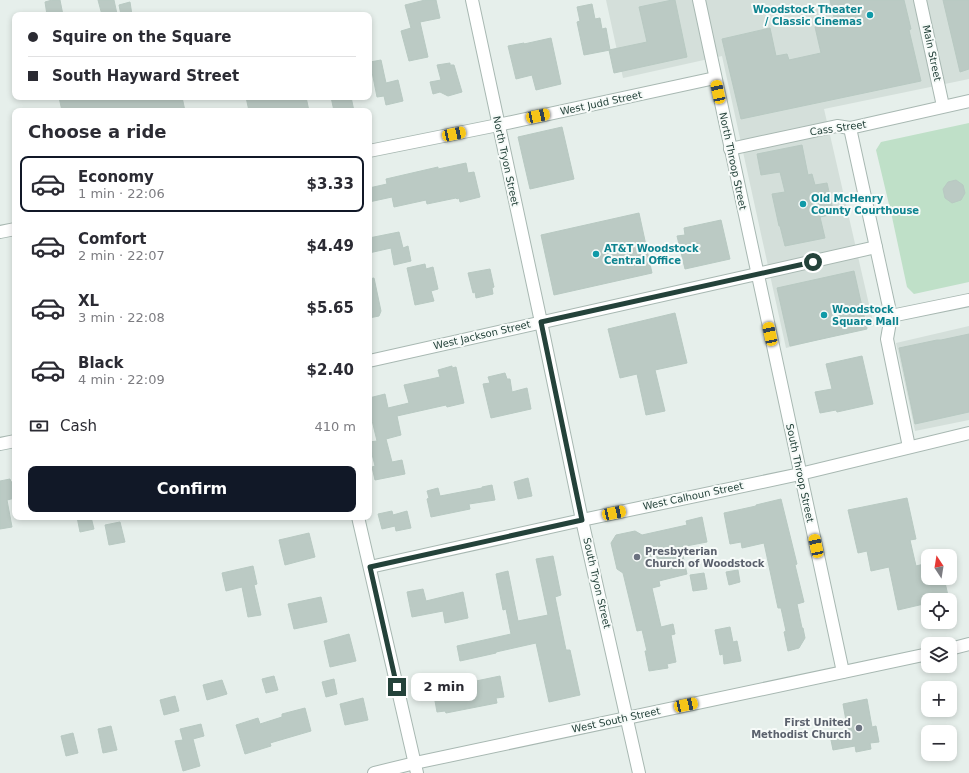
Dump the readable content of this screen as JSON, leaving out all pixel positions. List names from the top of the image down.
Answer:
{
  "streets": {
    "street": [
      "Main Street",
      "West Judd Street",
      "Cass Street",
      "North Tryon Street",
      "North Throop Street",
      "West Jackson Street",
      "South Throop Street",
      "West Calhoun Street",
      "South Tryon Street",
      "West South Street"
    ]
  },
  "crossings": [
    ["Main Street", "Cass Street"],
    ["West Judd Street", "North Tryon Street"],
    ["West Judd Street", "North Throop Street"],
    ["Cass Street", "North Throop Street"],
    ["North Tryon Street", "West Jackson Street"],
    ["North Tryon Street", "South Tryon Street"],
    ["North Throop Street", "West Jackson Street"],
    ["North Throop Street", "South Throop Street"],
    ["West Jackson Street", "South Throop Street"],
    ["West Jackson Street", "South Tryon Street"],
    ["South Throop Street", "West Calhoun Street"],
    ["South Throop Street", "West South Street"],
    ["West Calhoun Street", "South Tryon Street"],
    ["South Tryon Street", "West South Street"]
  ],
  "places": [
    "Woodstock Theater / Classic Cinemas",
    "Old McHenry County Courthouse",
    "AT&T Woodstock Central Office",
    "Woodstock Square Mall",
    "Presbyterian Church of Woodstock",
    "First United Methodist Church"
  ],
  "north": "top",
  "page": {
    "banner": ["Squire on the Square", "South Hayward Street"],
    "heading": "Choose a ride",
    "list": [
      {
        "name": "Economy",
        "note": "1 min · 22:06",
        "value": "$3.33"
      },
      {
        "name": "Comfort",
        "note": "2 min · 22:07",
        "value": "$4.49"
      },
      {
        "name": "XL",
        "note": "3 min · 22:08",
        "value": "$5.65"
      },
      {
        "name": "Black",
        "note": "4 min · 22:09",
        "value": "$2.40"
      }
    ],
    "pay": ["Cash", "410 m"],
    "buttons": "Confirm",
    "map_buttons": ["+", "−"],
    "bubble": "2 min"
  }
}
